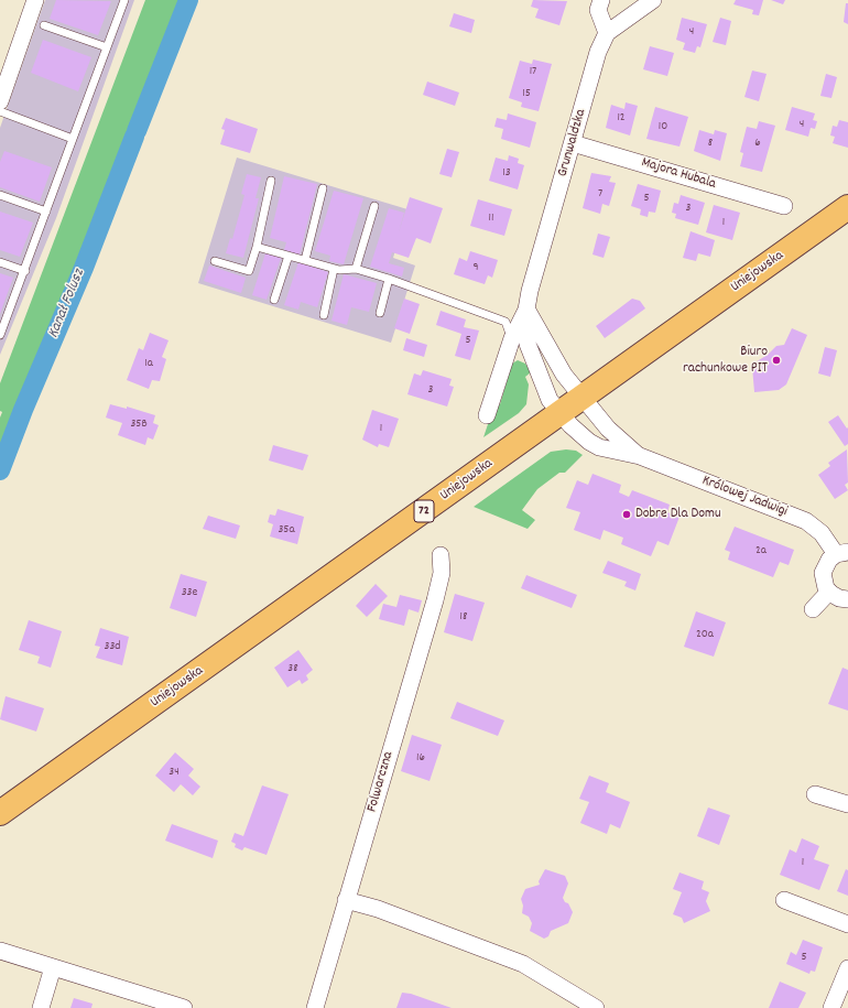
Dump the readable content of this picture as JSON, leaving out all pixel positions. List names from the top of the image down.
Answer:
{
  "streets": {
    "main road": ["Uniejowska", "72"],
    "street": [
      "Grunwaldzka",
      "Majora Hubala",
      "Królowej Jadwigi",
      "Folwarczna"
    ]
  },
  "crossings": [
    ["Grunwaldzka", "Majora Hubala"],
    ["Grunwaldzka", "Uniejowska"],
    ["Grunwaldzka", "Królowej Jadwigi"],
    ["Uniejowska", "Królowej Jadwigi"]
  ],
  "water": ["Kanał Folusz"],
  "places": ["Biuro rachunkowe PIT", "Dobre Dla Domu"],
  "house_numbers": [
    "4",
    "17",
    "15",
    "12",
    "4",
    "10",
    "8",
    "6",
    "13",
    "7",
    "5",
    "3",
    "11",
    "1",
    "9",
    "5",
    "1a",
    "3",
    "35B",
    "1",
    "35a",
    "2a",
    "33e",
    "18",
    "20a",
    "33d",
    "38",
    "16",
    "34",
    "1",
    "5"
  ]
}
